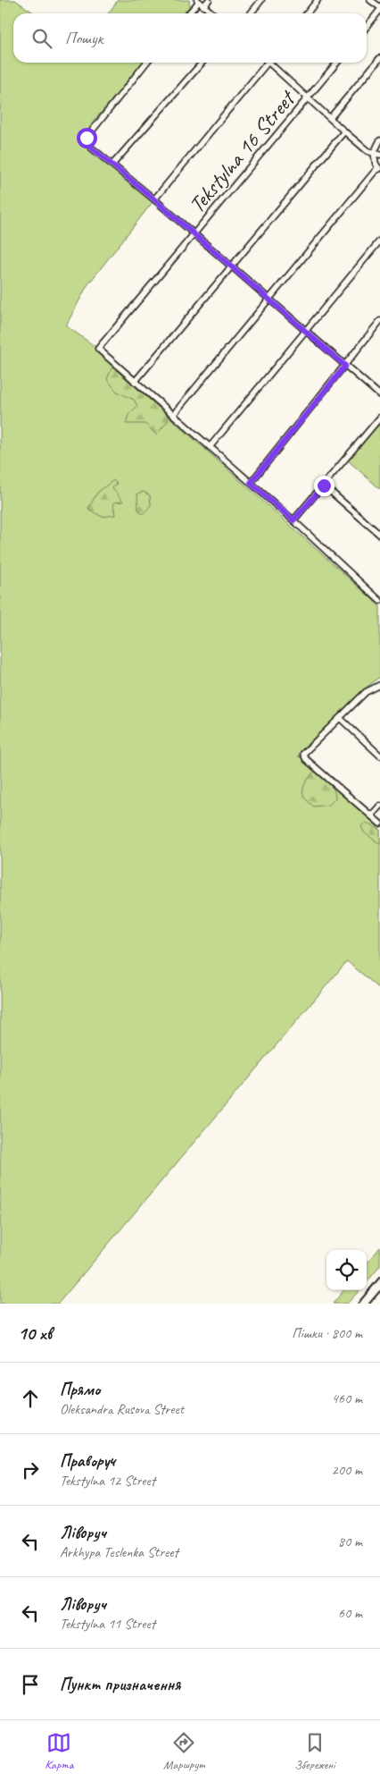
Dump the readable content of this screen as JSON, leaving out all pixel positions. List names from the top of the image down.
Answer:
{
  "streets": {
    "street": ["Tekstylna 16 Street"]
  },
  "page": {
    "search": "Пошук",
    "heading": ["10 хв", "Пішки · 800 m"],
    "list": [
      ["Прямо", "Oleksandra Rusova Street", "460 m"],
      ["Праворуч", "Tekstylna 12 Street", "200 m"],
      ["Ліворуч", "Arkhypa Teslenka Street", "80 m"],
      ["Ліворуч", "Tekstylna 11 Street", "60 m"],
      "Пункт призначення"
    ],
    "nav": ["Карта", "Маршрут", "Збережені"]
  }
}
